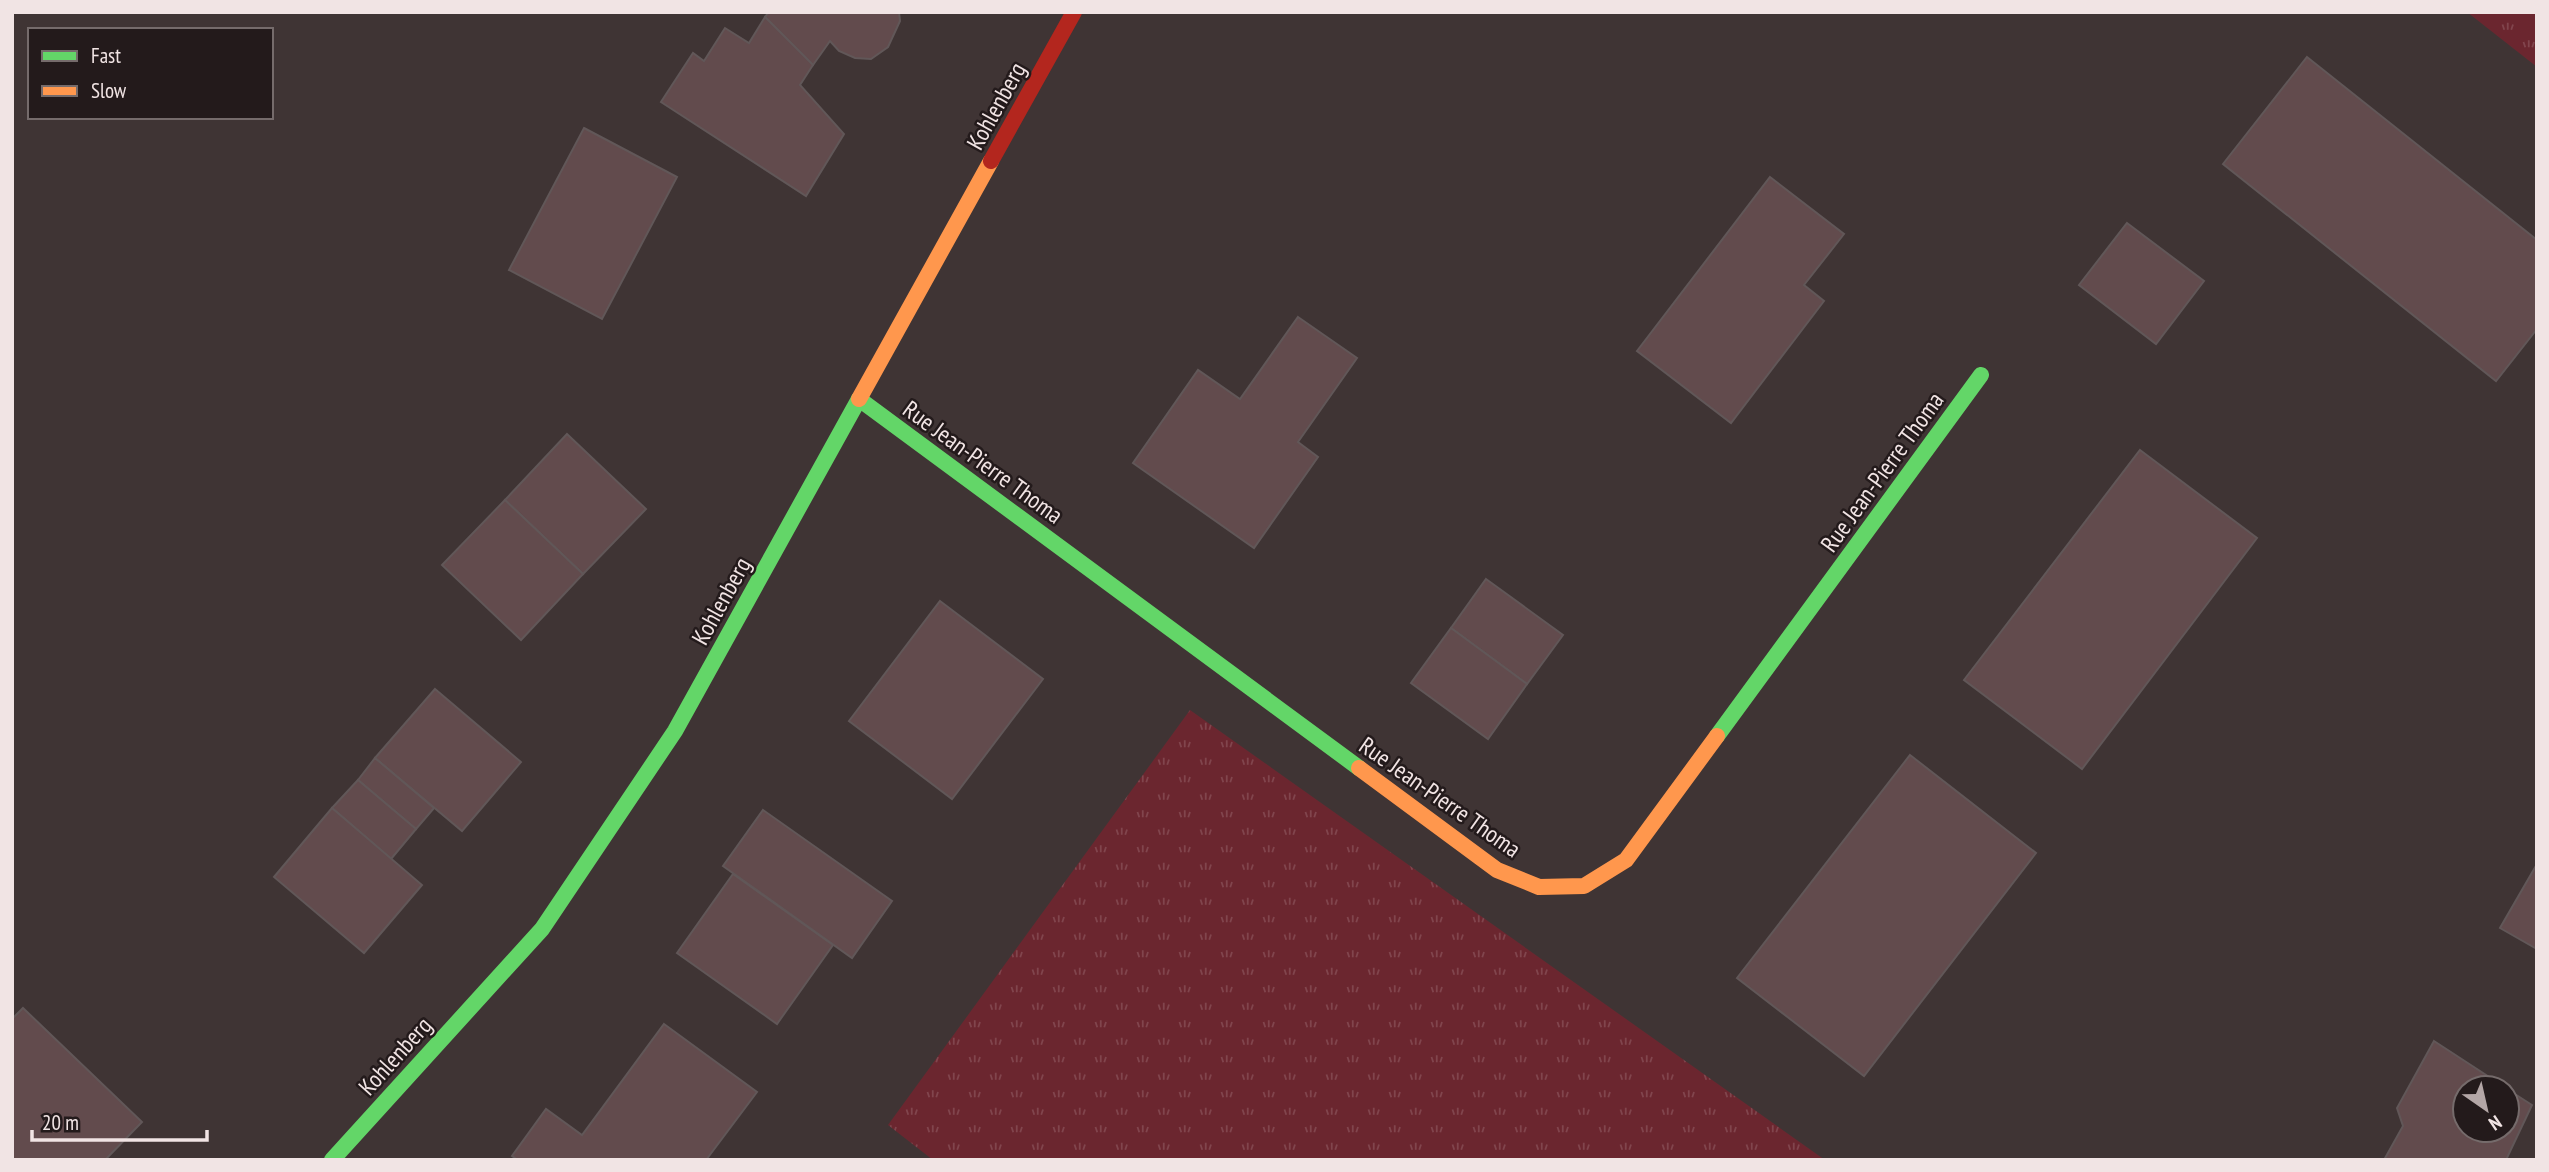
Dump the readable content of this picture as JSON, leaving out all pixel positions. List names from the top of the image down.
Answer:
{
  "streets": {
    "street": ["Kohlenberg", "Rue Jean-Pierre Thoma"]
  },
  "crossings": [
    ["Kohlenberg", "Rue Jean-Pierre Thoma"]
  ],
  "legend": ["Fast", "Slow"],
  "scale_bar": "20 m",
  "north": "bottom right"
}
